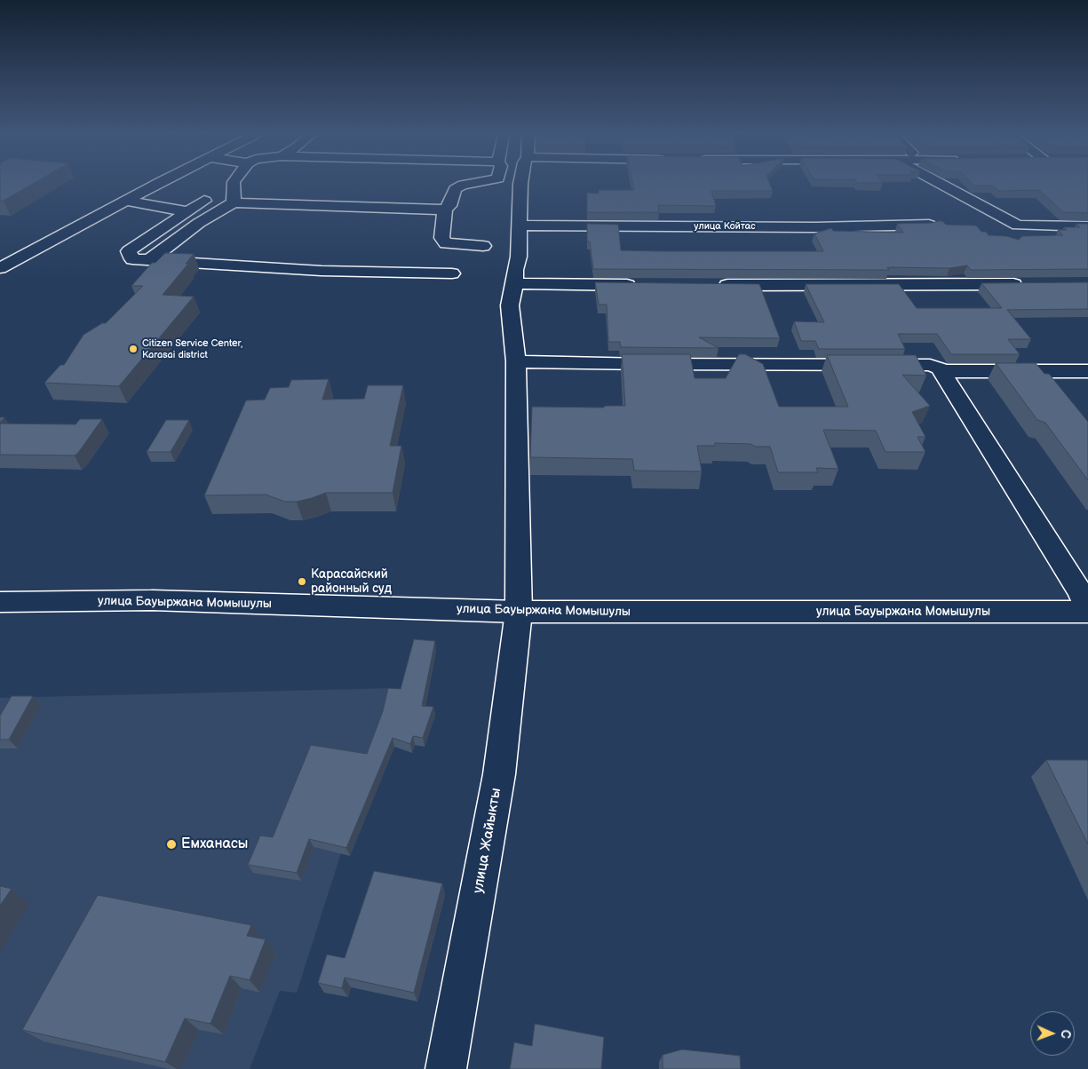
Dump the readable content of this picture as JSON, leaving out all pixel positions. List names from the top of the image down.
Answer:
{
  "streets": {
    "street": ["улица Койтас", "улица Бауыржана Момышулы", "улица Жайыкты"]
  },
  "crossings": [
    ["улица Койтас", "улица Жайыкты"],
    ["улица Бауыржана Момышулы", "улица Жайыкты"]
  ],
  "places": ["Citizen Service Center, Karasai district", "Карасайский районный суд", "Емханасы"],
  "north": "right"
}
